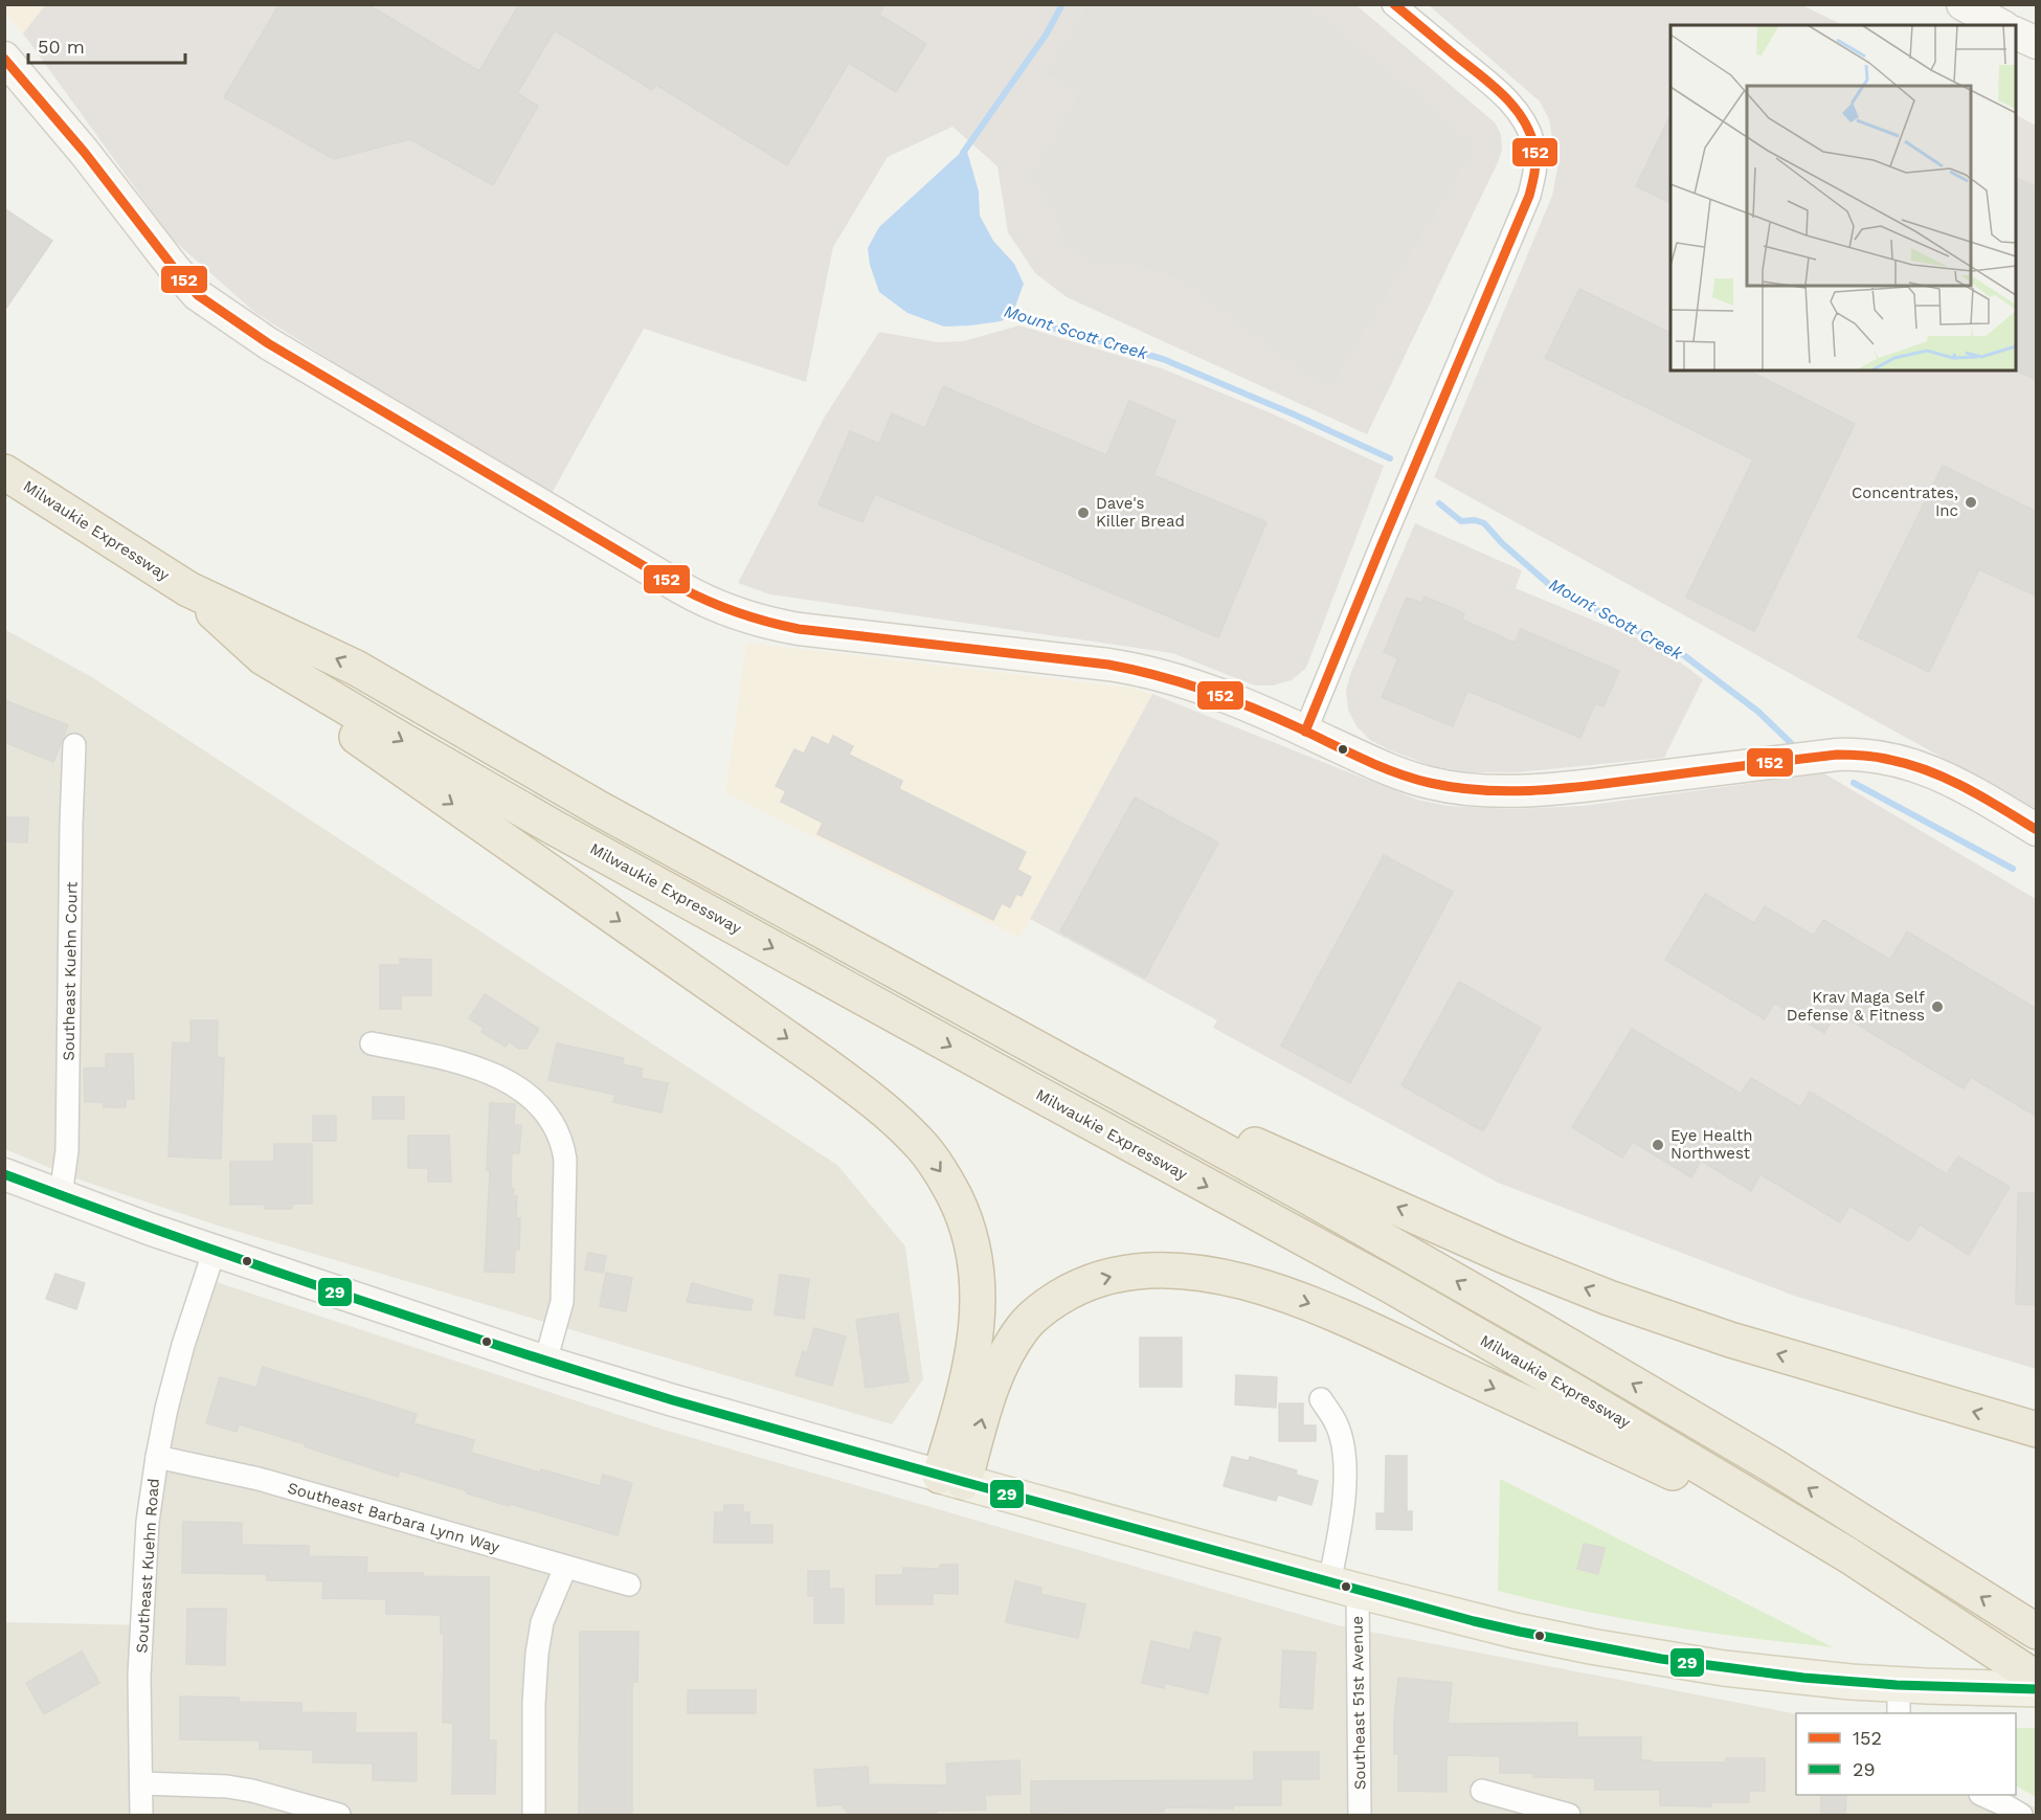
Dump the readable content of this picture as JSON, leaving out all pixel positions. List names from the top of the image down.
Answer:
{
  "streets": {
    "highway": ["Milwaukie Expressway"],
    "street": [
      "Southeast Kuehn Court",
      "Southeast Barbara Lynn Way",
      "Southeast Kuehn Road",
      "Southeast 51st Avenue"
    ]
  },
  "crossings": [
    ["Southeast Barbara Lynn Way", "Southeast Kuehn Road"]
  ],
  "water": ["Mount Scott Creek"],
  "places": [
    "Concentrates, Inc",
    "Dave's Killer Bread",
    "Krav Maga Self Defense & Fitness",
    "Eye Health Northwest"
  ],
  "lines": ["transit line 152", "transit line 29"],
  "legend": ["152", "29"],
  "scale_bar": "50 m"
}
